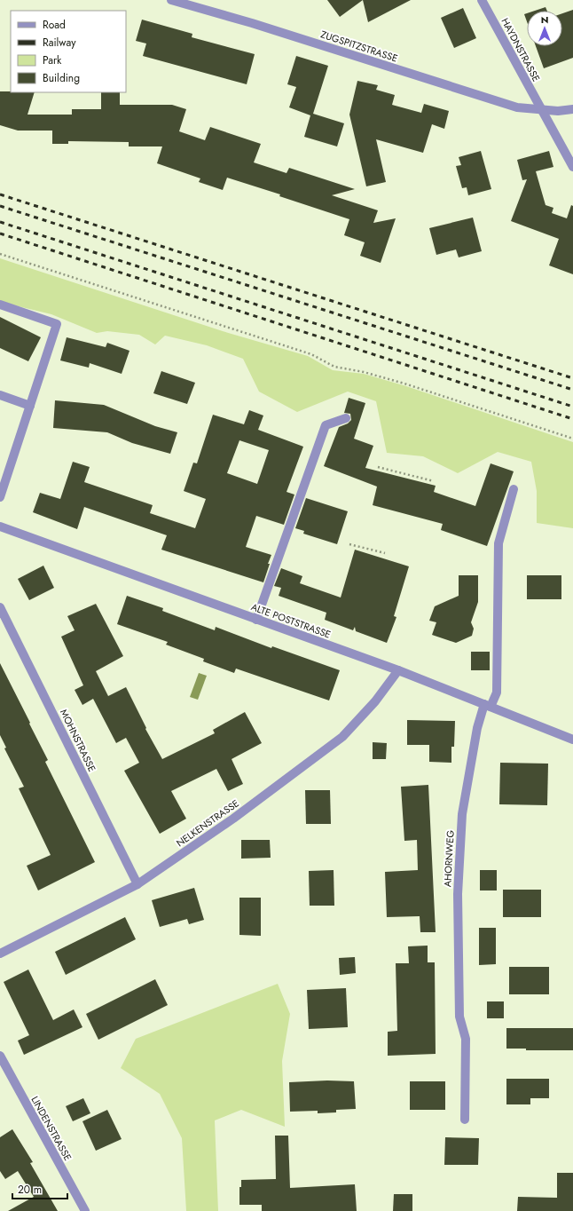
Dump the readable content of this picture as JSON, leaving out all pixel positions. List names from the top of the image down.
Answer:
{
  "streets": {
    "street": [
      "ZUGSPITZSTRASSE",
      "HAYDNSTRASSE",
      "ALTE POSTSTRASSE",
      "MOHNSTRASSE",
      "NELKENSTRASSE",
      "AHORNWEG",
      "LINDENSTRASSE"
    ]
  },
  "crossings": [
    ["ZUGSPITZSTRASSE", "HAYDNSTRASSE"],
    ["ALTE POSTSTRASSE", "NELKENSTRASSE"],
    ["ALTE POSTSTRASSE", "AHORNWEG"],
    ["MOHNSTRASSE", "NELKENSTRASSE"]
  ],
  "legend": [
    "Road",
    "Railway",
    "Park",
    "Building"
  ],
  "scale_bar": "20 m",
  "north": "top"
}
